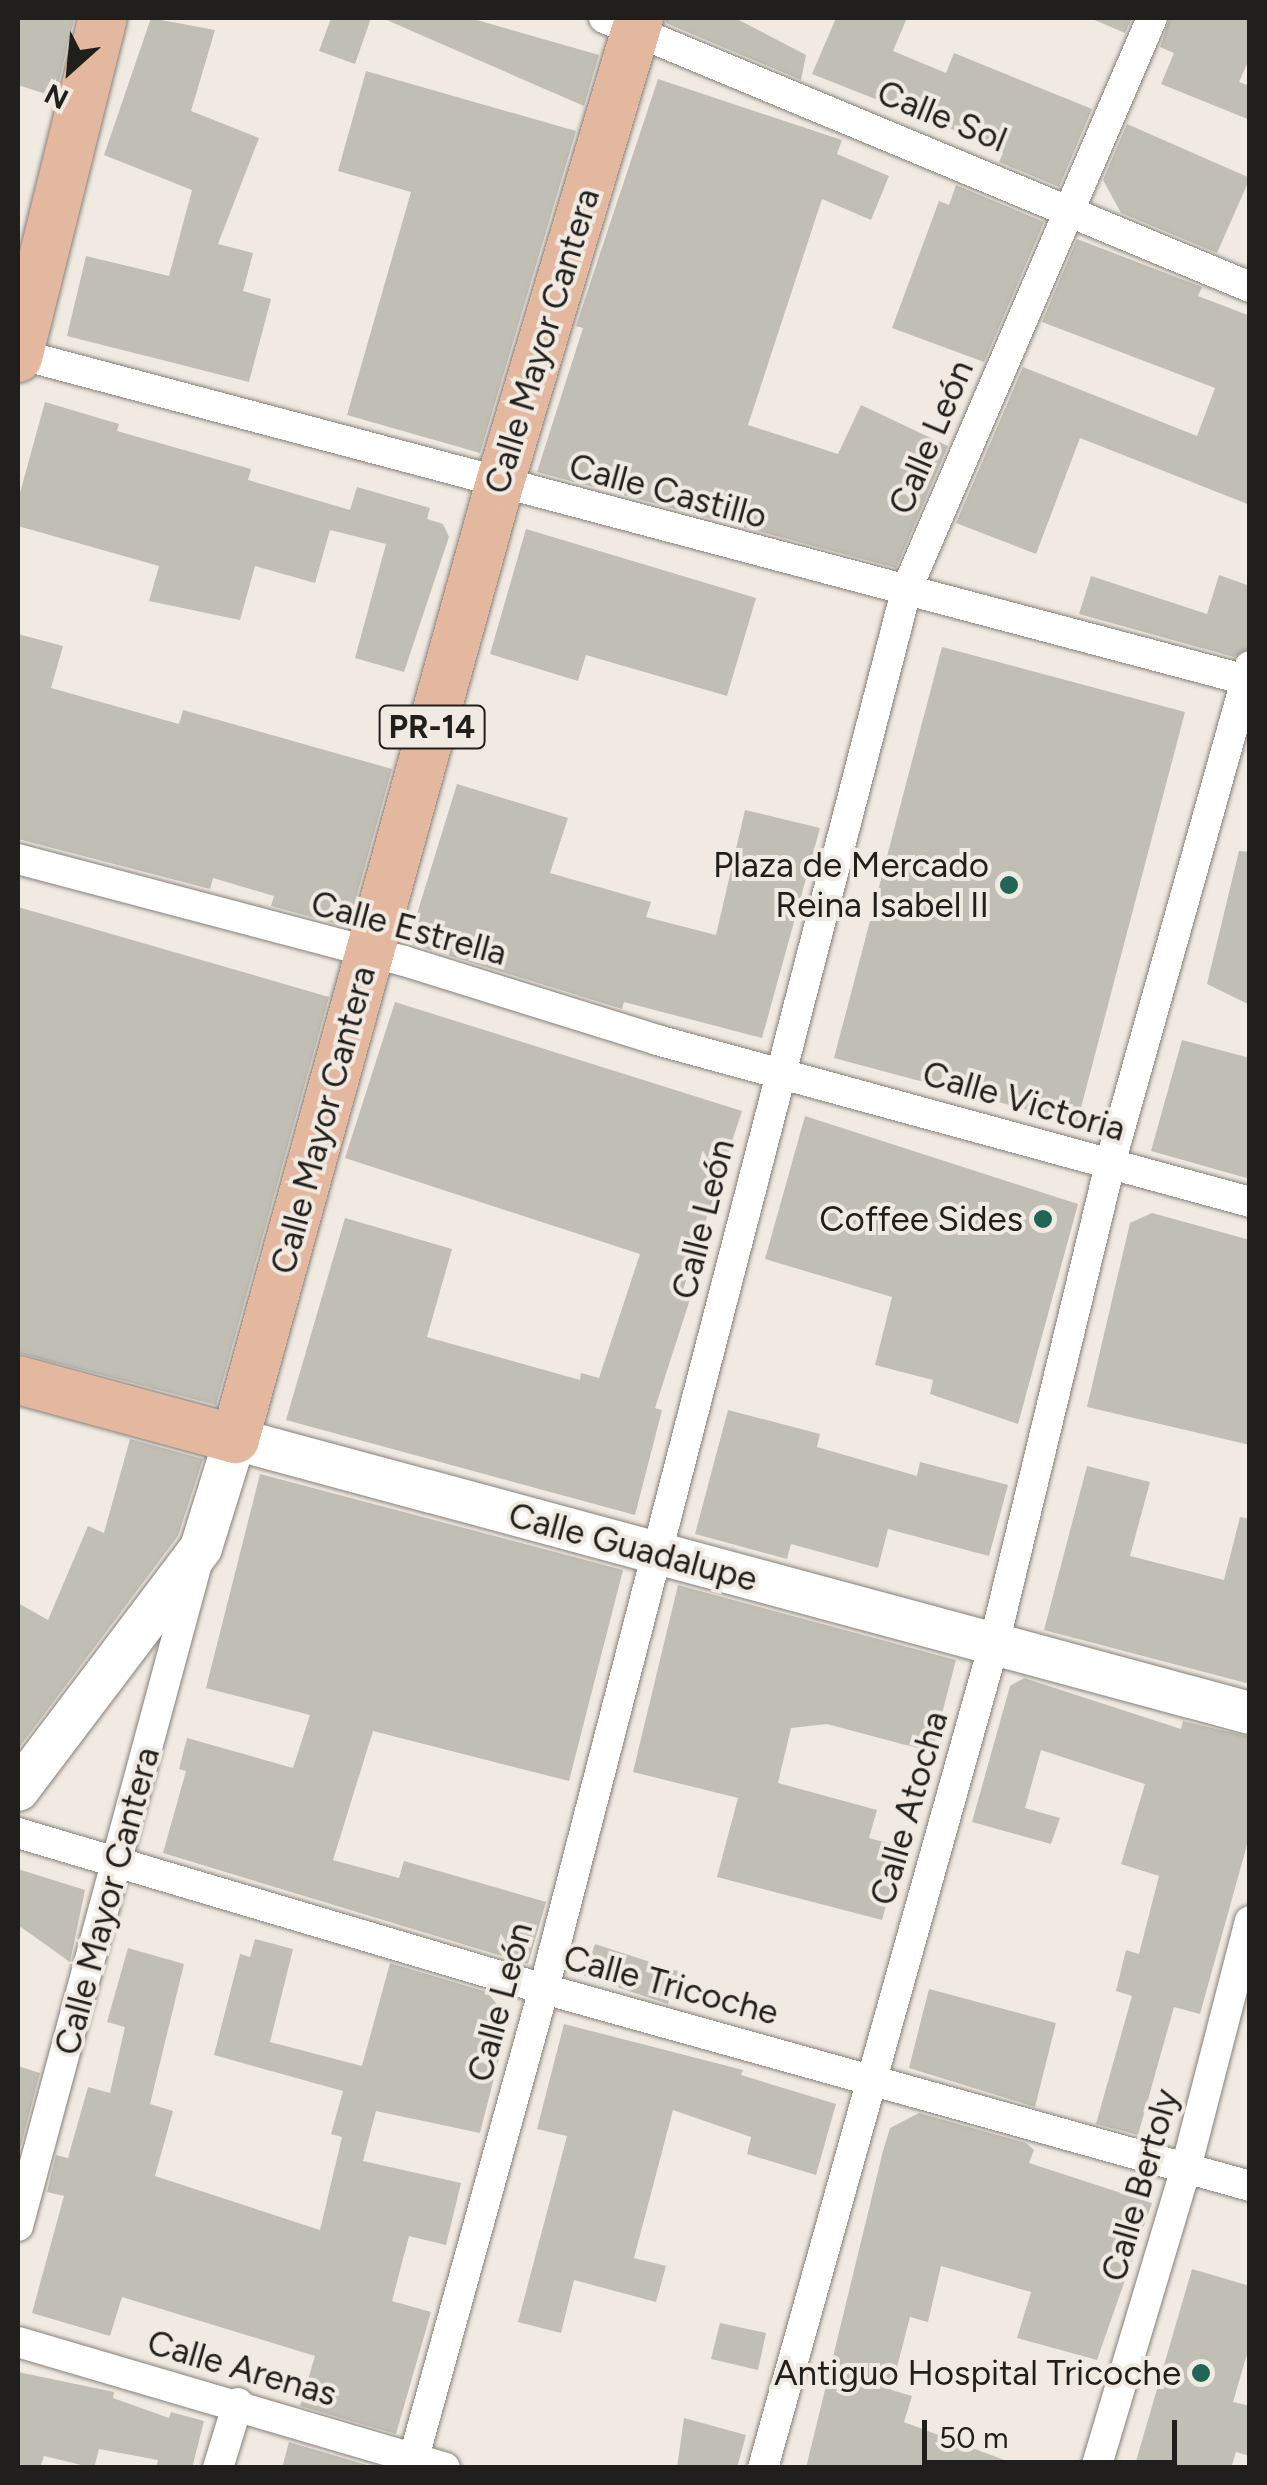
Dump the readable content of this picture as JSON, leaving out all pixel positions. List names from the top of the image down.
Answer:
{
  "streets": {
    "main road": ["Calle Mayor Cantera", "PR-14", "Calle Guadalupe"],
    "street": [
      "Calle Sol",
      "Calle León",
      "Calle Castillo",
      "Calle Estrella",
      "Calle Victoria",
      "Calle Atocha",
      "Calle Tricoche",
      "Calle Bertoly",
      "Calle Arenas"
    ]
  },
  "crossings": [
    ["Calle Sol", "Calle Mayor Cantera"],
    ["Calle Sol", "Calle León"],
    ["Calle Mayor Cantera", "Calle Castillo"],
    ["Calle Mayor Cantera", "Calle Estrella"],
    ["Calle Mayor Cantera", "Calle Guadalupe"],
    ["Calle Mayor Cantera", "Calle Tricoche"],
    ["Calle León", "Calle Castillo"],
    ["Calle León", "Calle Estrella"],
    ["Calle León", "Calle Victoria"],
    ["Calle León", "Calle Guadalupe"],
    ["Calle León", "Calle Tricoche"],
    ["Calle León", "Calle Arenas"],
    ["Calle Castillo", "Calle Atocha"],
    ["Calle Estrella", "Calle Victoria"],
    ["Calle Victoria", "Calle Atocha"],
    ["Calle Guadalupe", "Calle Atocha"],
    ["Calle Atocha", "Calle Tricoche"],
    ["Calle Tricoche", "Calle Bertoly"]
  ],
  "places": ["Plaza de Mercado Reina Isabel II", "Coffee Sides", "Antiguo Hospital Tricoche"],
  "scale_bar": "50 m",
  "north": "bottom left"
}
